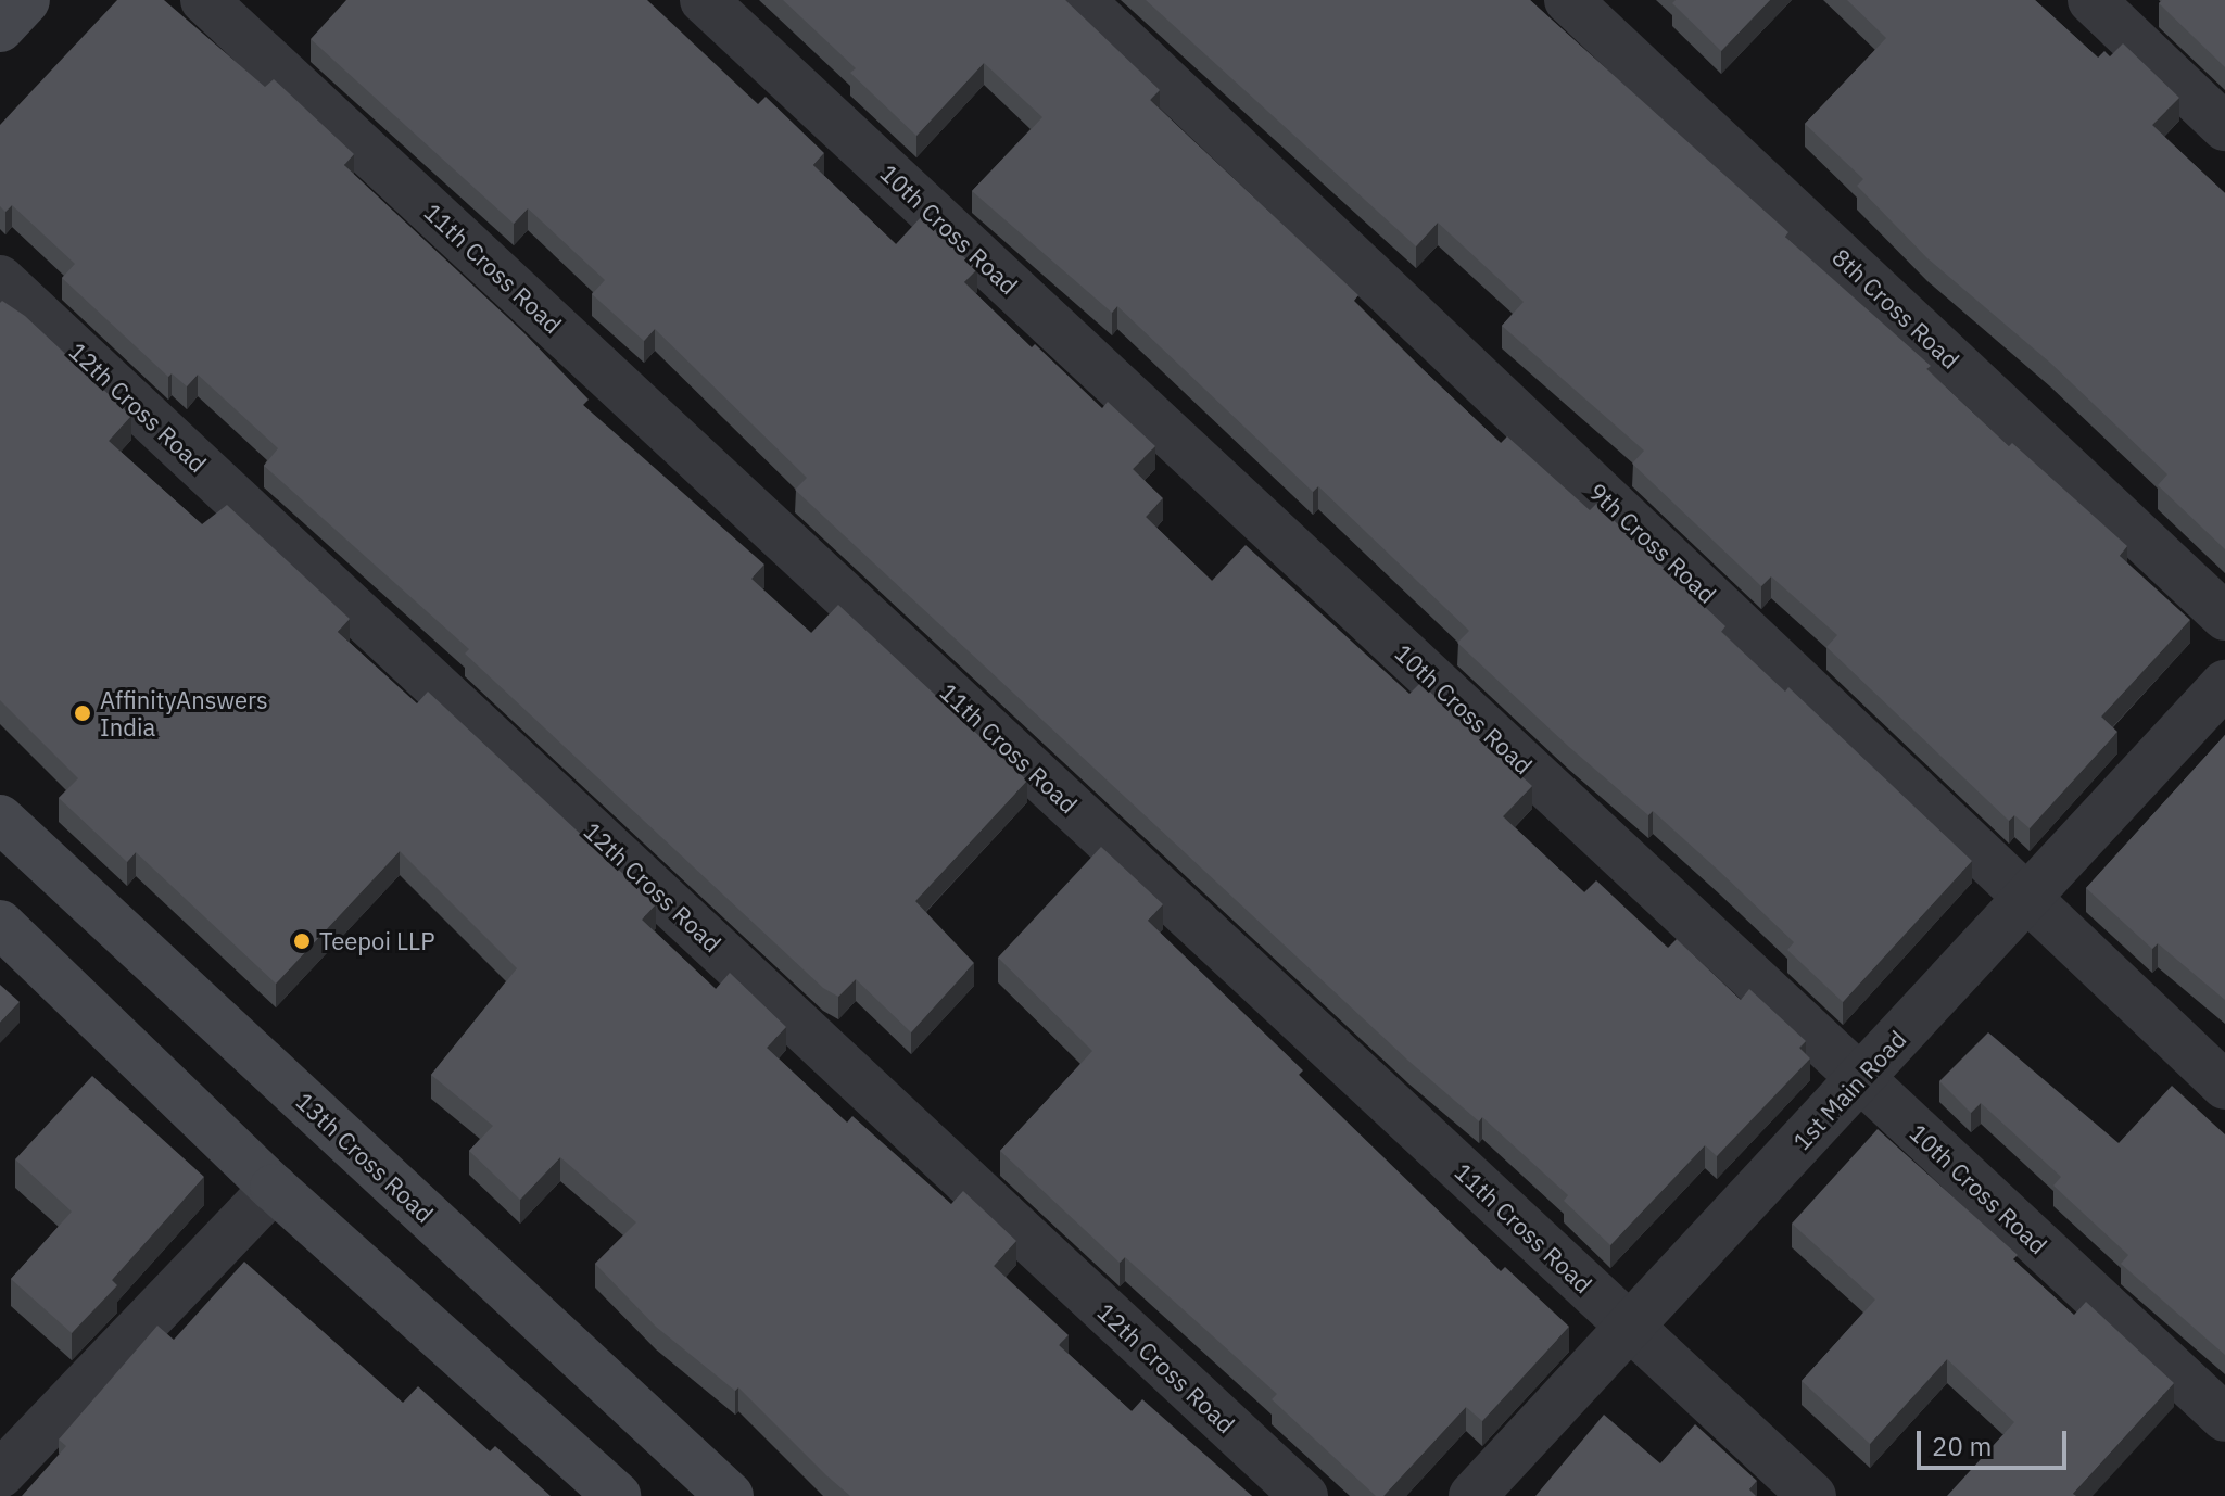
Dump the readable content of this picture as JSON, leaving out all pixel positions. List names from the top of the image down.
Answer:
{
  "streets": {
    "main road": ["13th Cross Road"],
    "street": [
      "10th Cross Road",
      "11th Cross Road",
      "8th Cross Road",
      "12th Cross Road",
      "9th Cross Road",
      "1st Main Road"
    ]
  },
  "crossings": [
    ["10th Cross Road", "1st Main Road"],
    ["11th Cross Road", "1st Main Road"],
    ["9th Cross Road", "1st Main Road"]
  ],
  "places": ["AffinityAnswers India", "Teepoi LLP"],
  "scale_bar": "20 m"
}
